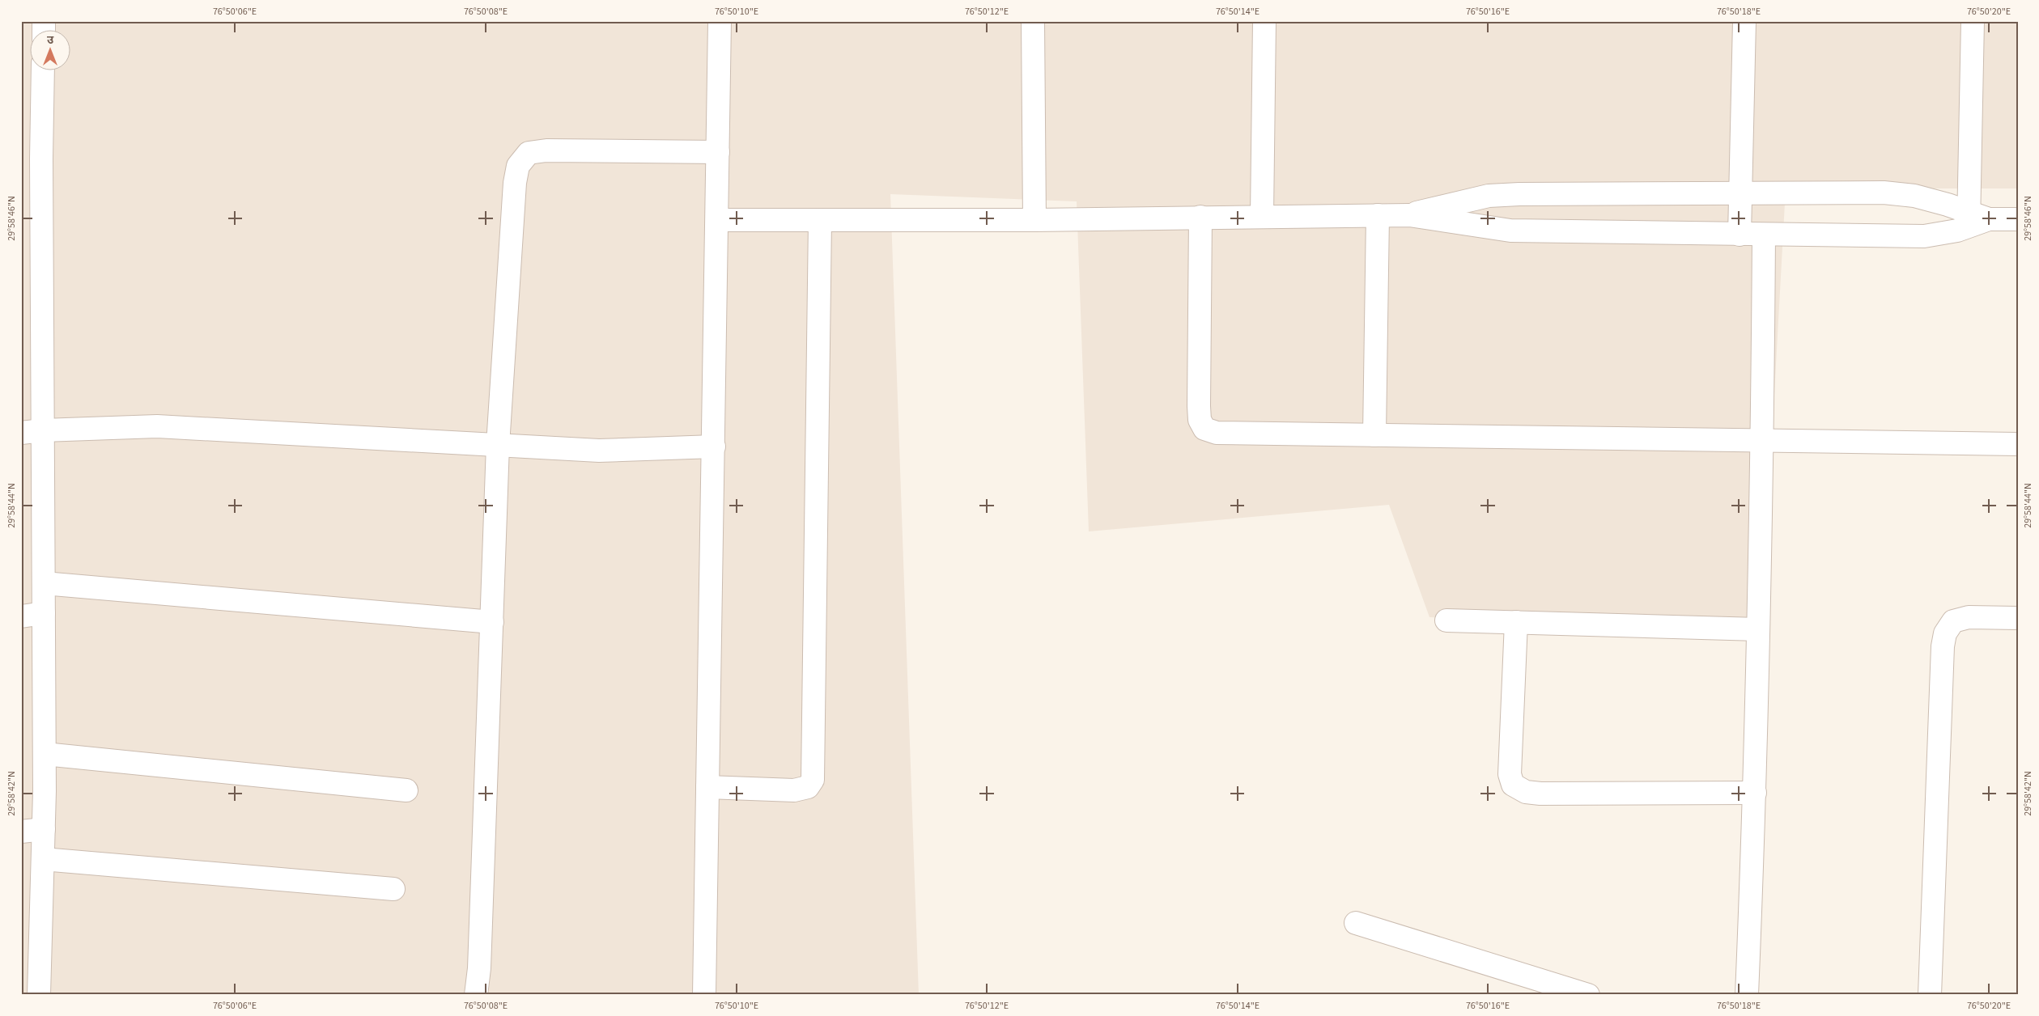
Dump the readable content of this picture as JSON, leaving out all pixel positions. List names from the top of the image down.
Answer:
{
  "north": "top",
  "coordinates": [
    "76°50'06\"E",
    "76°50'08\"E",
    "76°50'10\"E",
    "76°50'12\"E",
    "76°50'14\"E",
    "76°50'16\"E",
    "76°50'18\"E",
    "76°50'20\"E",
    "29°58'46\"N",
    "29°58'44\"N",
    "29°58'42\"N"
  ]
}
